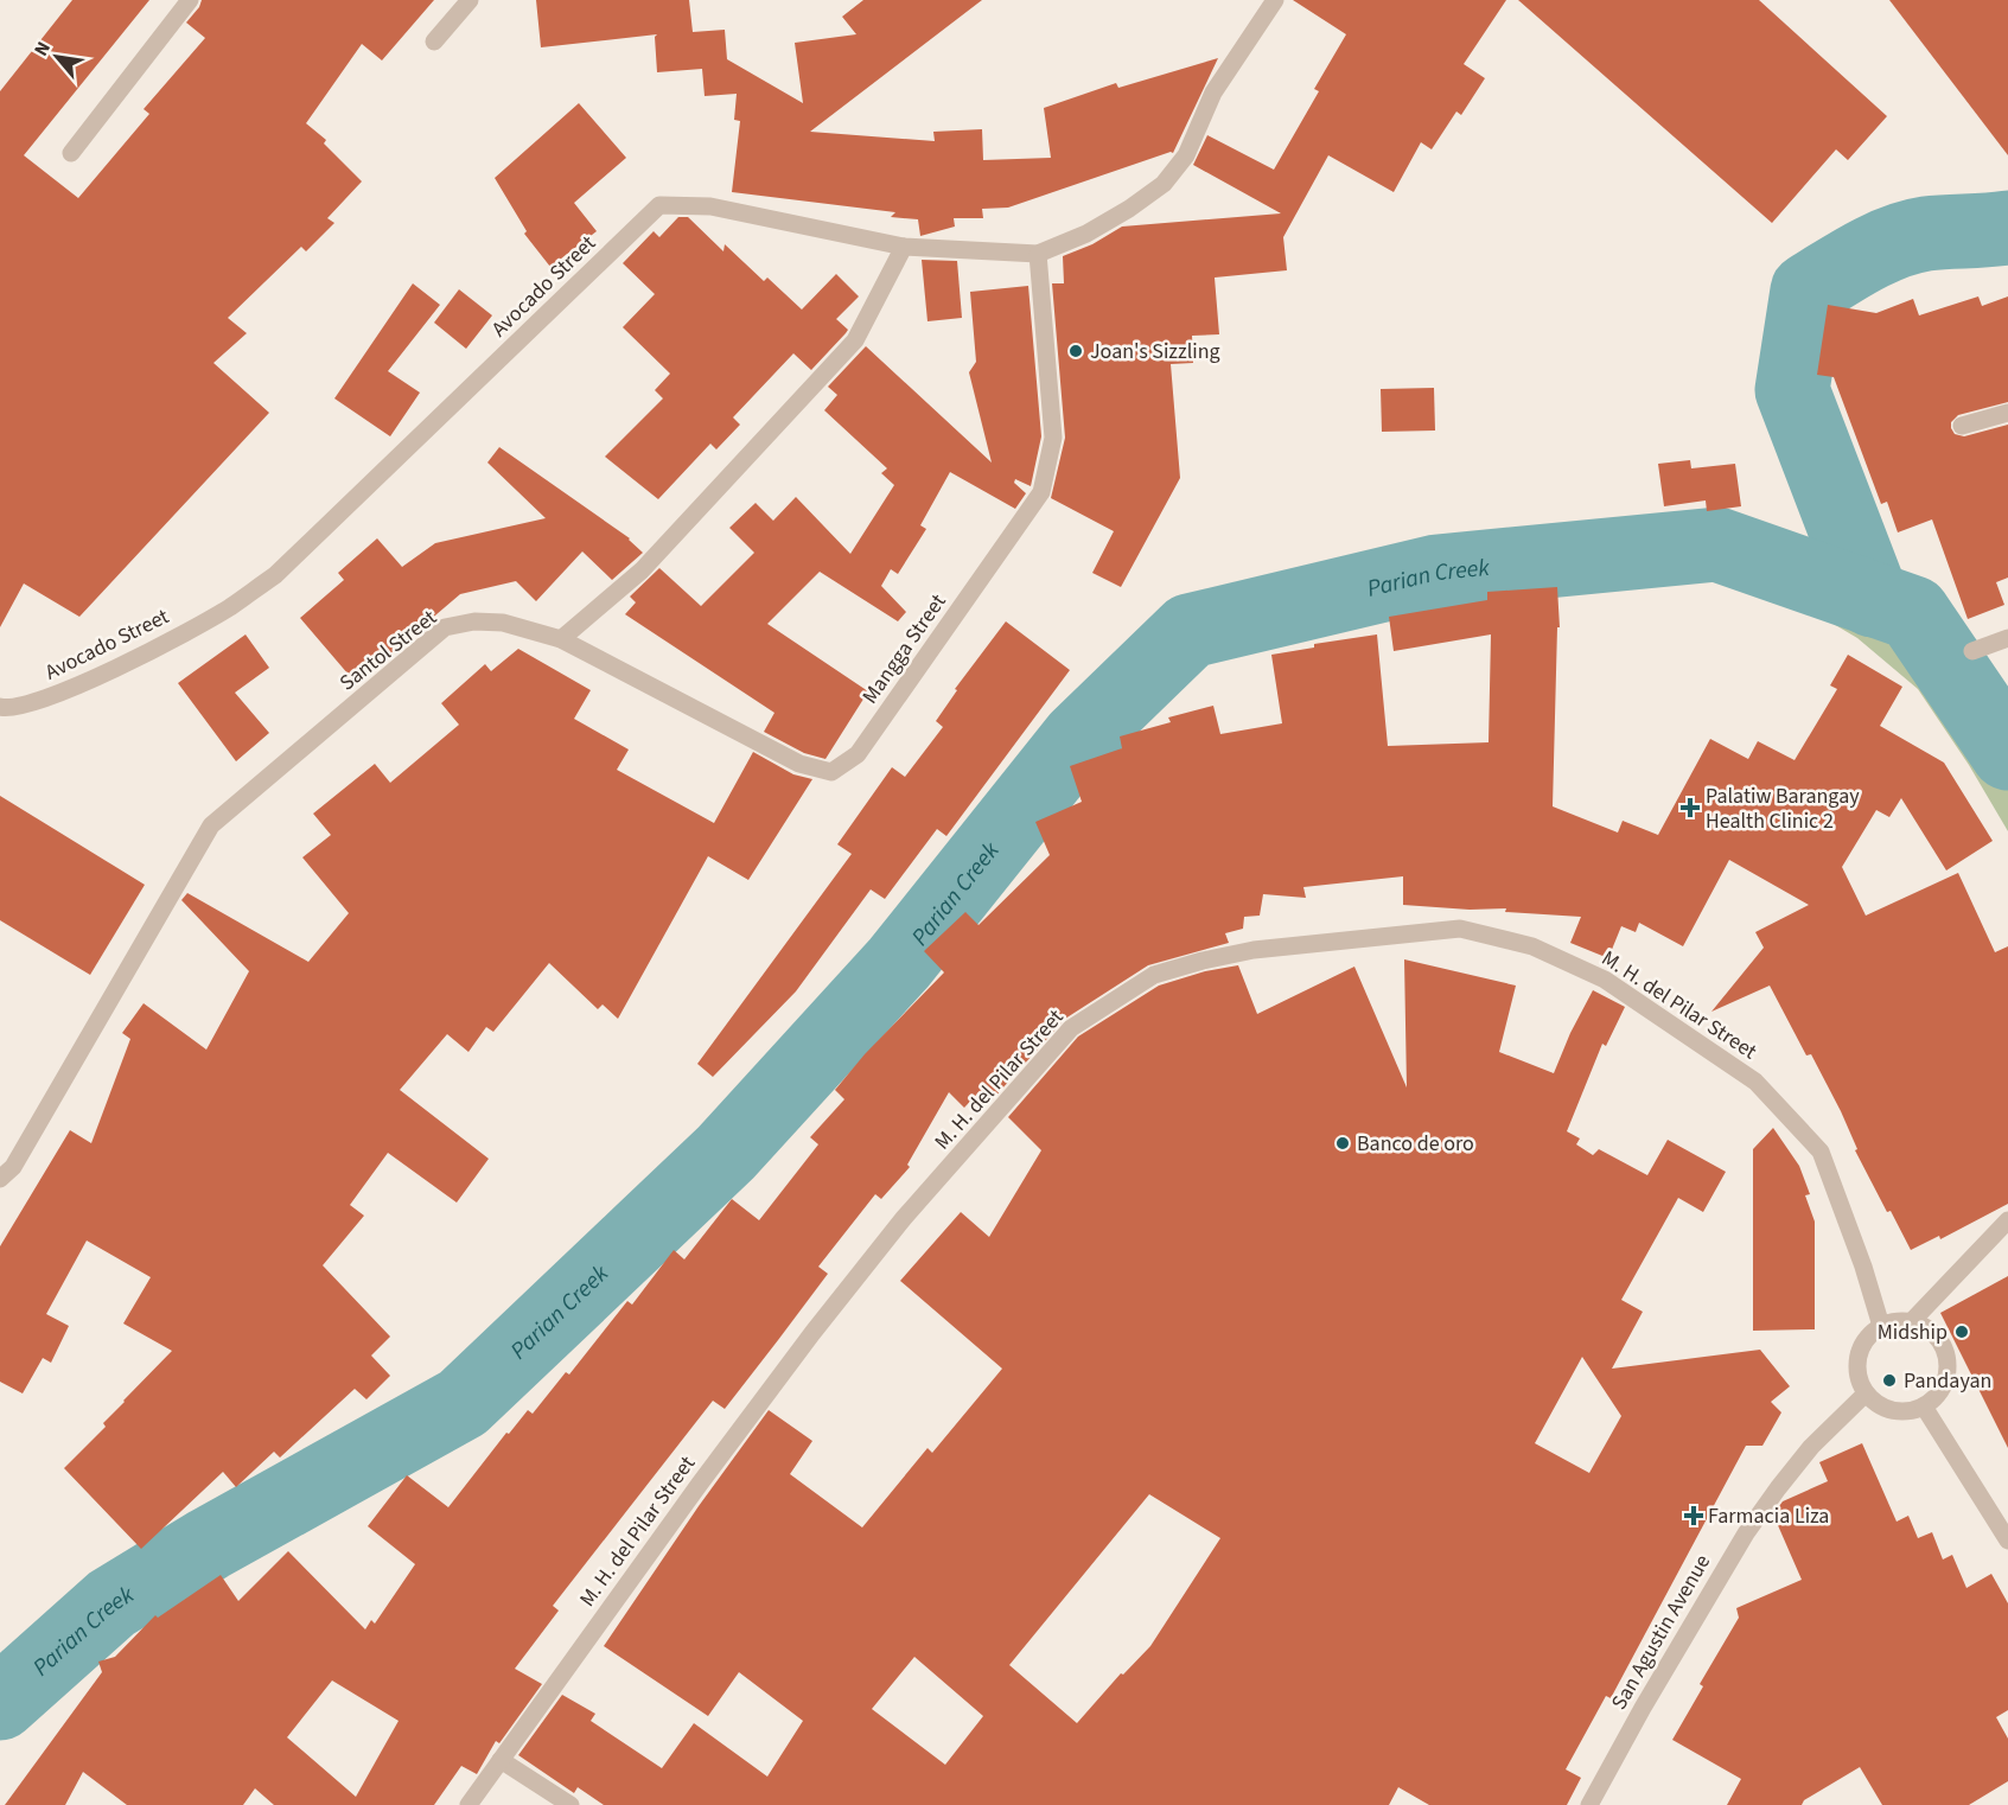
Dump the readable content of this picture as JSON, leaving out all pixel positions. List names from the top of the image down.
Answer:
{
  "streets": {
    "street": [
      "Avocado Street",
      "Mangga Street",
      "Santol Street",
      "M. H. del Pilar Street",
      "San Agustin Avenue"
    ]
  },
  "crossings": [
    ["Avocado Street", "Mangga Street"],
    ["Mangga Street", "Santol Street"],
    ["M. H. del Pilar Street", "San Agustin Avenue"]
  ],
  "water": ["Parian Creek"],
  "places": {
    "other": [
      "Joan's Sizzling",
      "Banco de oro",
      "Midship",
      "Pandayan"
    ],
    "health": ["Palatiw Barangay Health Clinic 2", "Farmacia Liza"]
  },
  "north": "top left"
}
